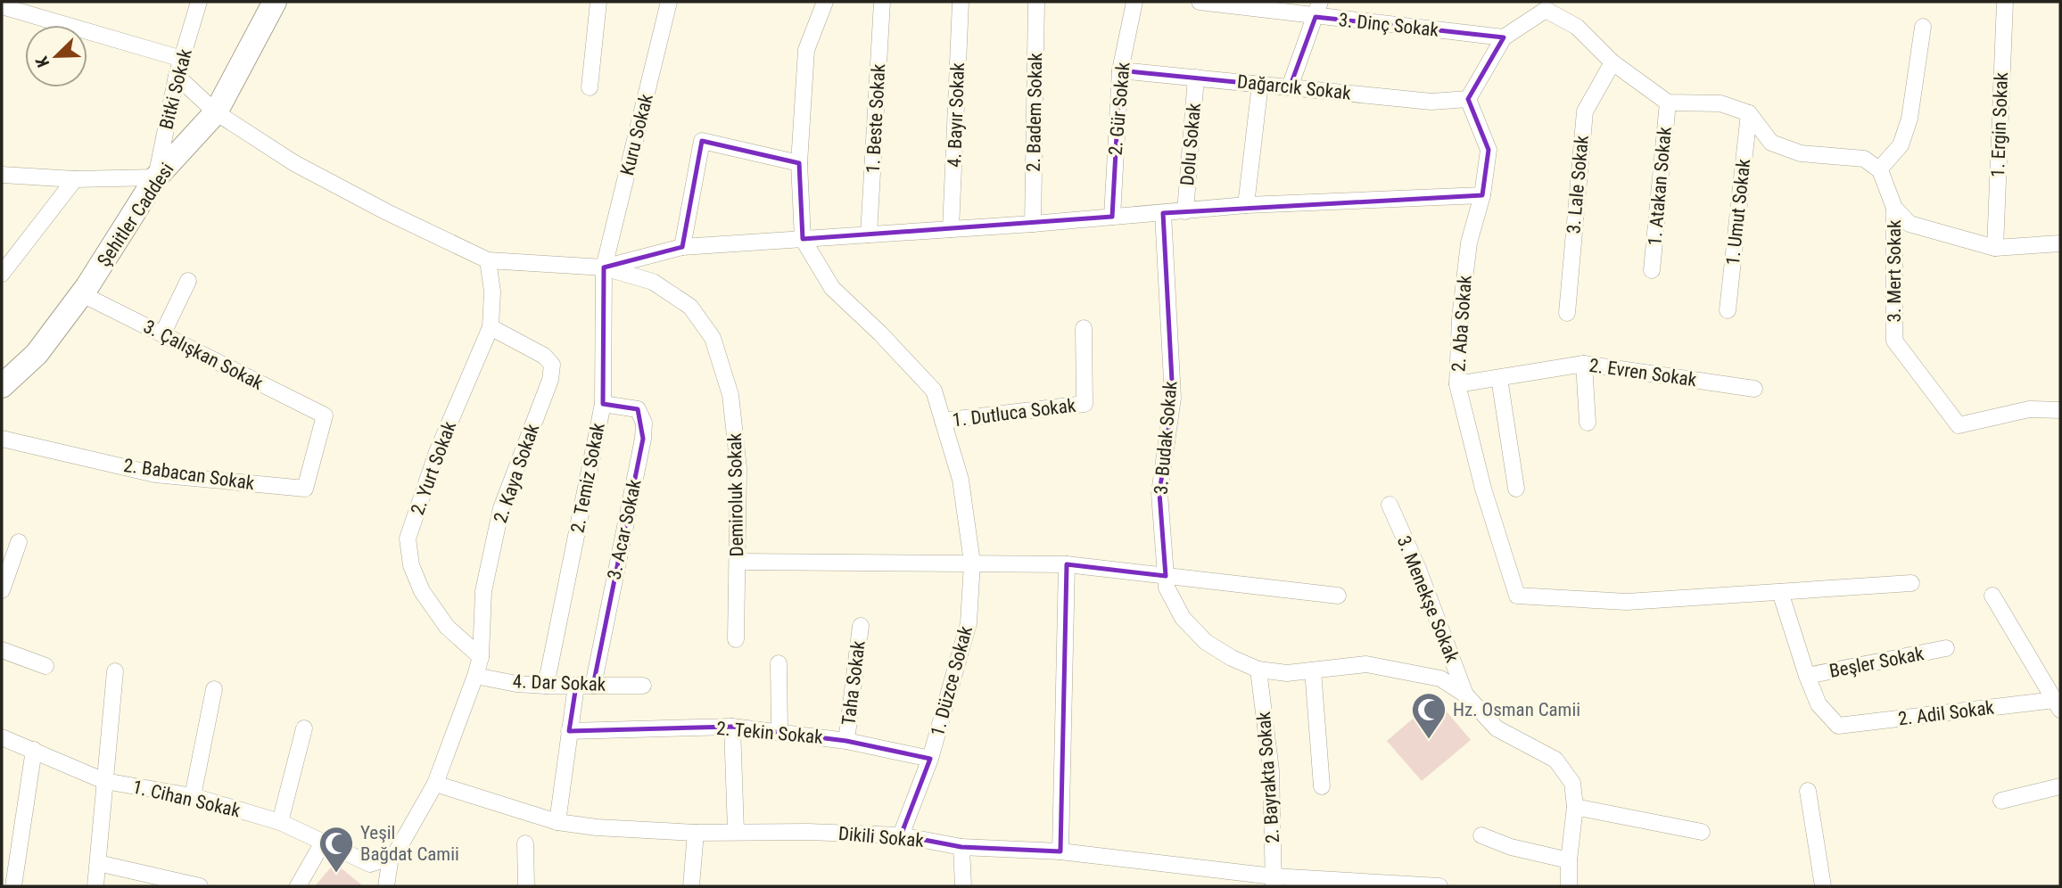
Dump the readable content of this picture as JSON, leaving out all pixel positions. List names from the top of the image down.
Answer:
{
  "streets": {
    "street": [
      "3. Dinç Sokak",
      "Dağarcık Sokak",
      "Bitki Sokak",
      "2. Gür Sokak",
      "2. Badem Sokak",
      "4. Bayır Sokak",
      "1. Beste Sokak",
      "1. Ergin Sokak",
      "Kuru Sokak",
      "Dolu Sokak",
      "3. Lale Sokak",
      "1. Atakan Sokak",
      "1. Umut Sokak",
      "Şehitler Caddesi",
      "3. Mert Sokak",
      "2. Aba Sokak",
      "3. Çalışkan Sokak",
      "2. Evren Sokak",
      "1. Dutluca Sokak",
      "3. Budak Sokak",
      "2. Yurt Sokak",
      "2. Kaya Sokak",
      "2. Babacan Sokak",
      "2. Temiz Sokak",
      "Demiroluk Sokak",
      "3. Acar Sokak",
      "3. Menekşe Sokak",
      "Beşler Sokak",
      "1. Düzce Sokak",
      "4. Dar Sokak",
      "Taha Sokak",
      "2. Adil Sokak",
      "2. Tekin Sokak",
      "2. Bayrakta Sokak",
      "1. Cihan Sokak",
      "Dikili Sokak"
    ]
  },
  "crossings": [
    ["Dağarcık Sokak", "2. Gür Sokak"],
    ["Dağarcık Sokak", "Dolu Sokak"],
    ["Dağarcık Sokak", "2. Aba Sokak"],
    ["Bitki Sokak", "Şehitler Caddesi"],
    ["Kuru Sokak", "2. Temiz Sokak"],
    ["Kuru Sokak", "Demiroluk Sokak"],
    ["Şehitler Caddesi", "3. Çalışkan Sokak"],
    ["2. Aba Sokak", "2. Evren Sokak"],
    ["2. Aba Sokak", "Beşler Sokak"],
    ["3. Çalışkan Sokak", "2. Babacan Sokak"],
    ["1. Dutluca Sokak", "1. Düzce Sokak"],
    ["2. Yurt Sokak", "2. Kaya Sokak"],
    ["2. Temiz Sokak", "Demiroluk Sokak"],
    ["2. Temiz Sokak", "3. Acar Sokak"],
    ["2. Temiz Sokak", "4. Dar Sokak"],
    ["3. Acar Sokak", "4. Dar Sokak"],
    ["Beşler Sokak", "2. Adil Sokak"],
    ["1. Düzce Sokak", "2. Tekin Sokak"],
    ["1. Düzce Sokak", "Dikili Sokak"],
    ["Taha Sokak", "2. Tekin Sokak"],
    ["2. Bayrakta Sokak", "Dikili Sokak"]
  ],
  "places": {
    "mosque": ["Hz. Osman Camii", "Yeşil Bağdat Camii"]
  },
  "north": "bottom left"
}
